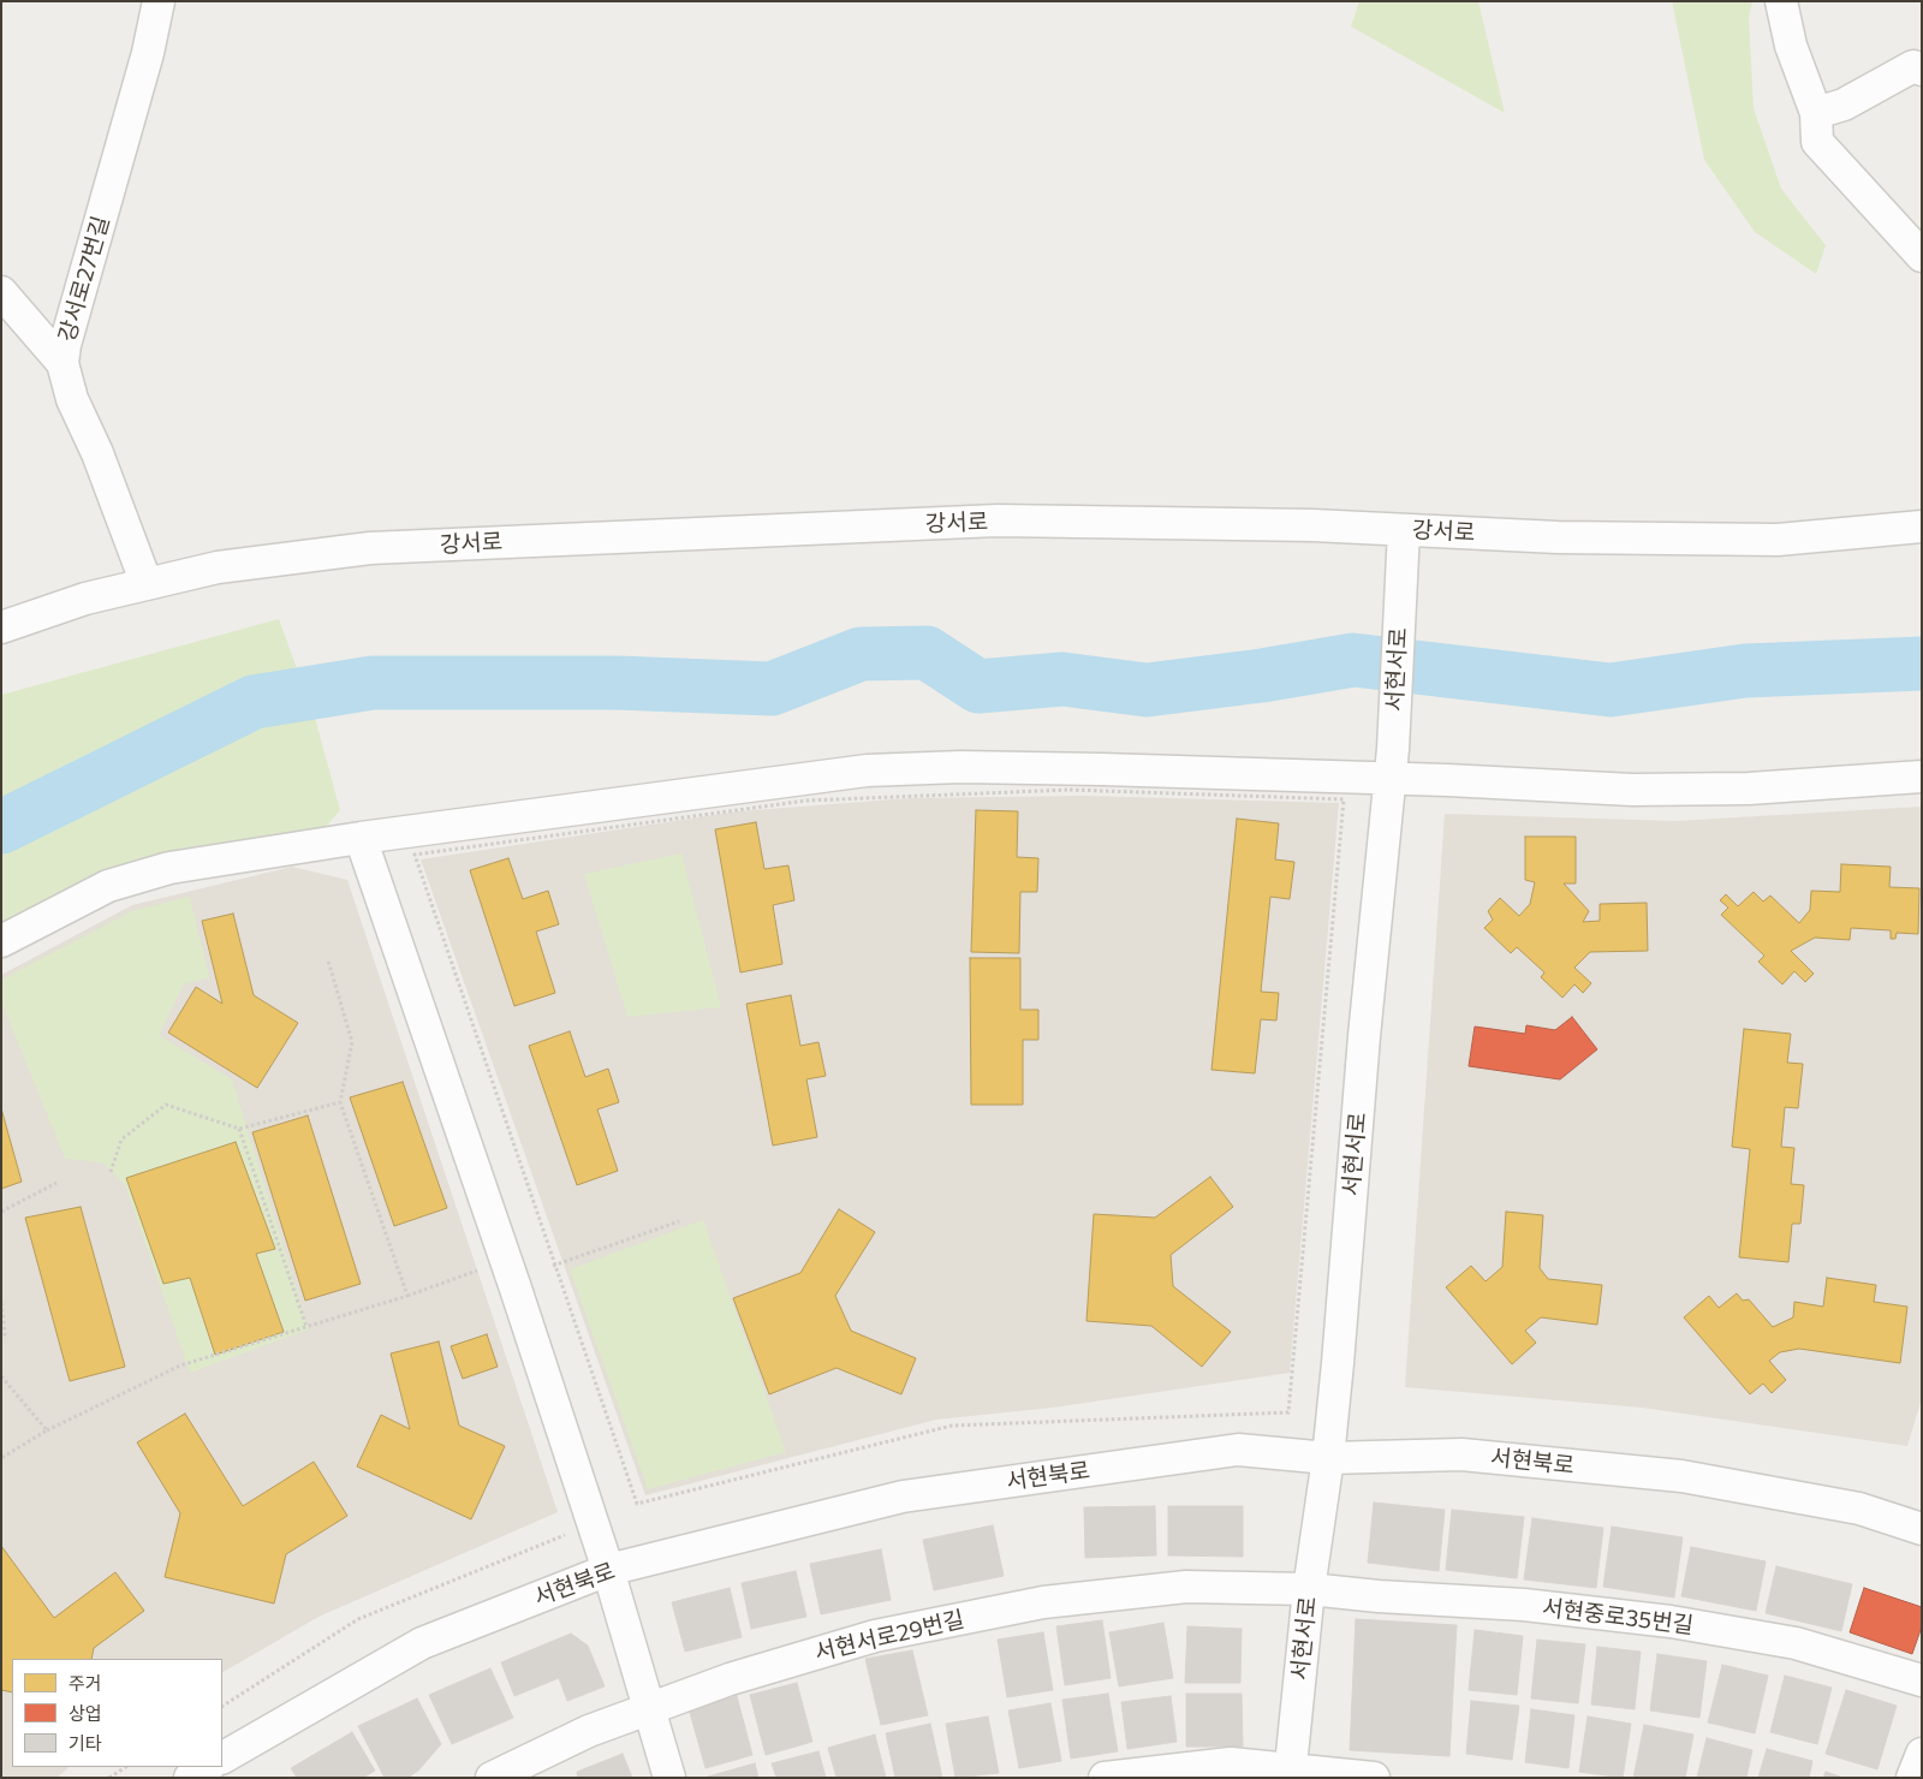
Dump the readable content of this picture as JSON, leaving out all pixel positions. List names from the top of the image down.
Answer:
{
  "streets": {
    "street": [
      "강서로27번길",
      "강서로",
      "서현서로",
      "서현북로",
      "서현중로35번길",
      "서현서로29번길"
    ]
  },
  "crossings": [
    ["강서로27번길", "강서로"],
    ["강서로", "서현서로"],
    ["서현서로", "서현북로"],
    ["서현서로", "서현중로35번길"],
    ["서현서로", "서현서로29번길"],
    ["서현중로35번길", "서현서로29번길"]
  ],
  "legend": ["주거", "상업", "기타"]
}
